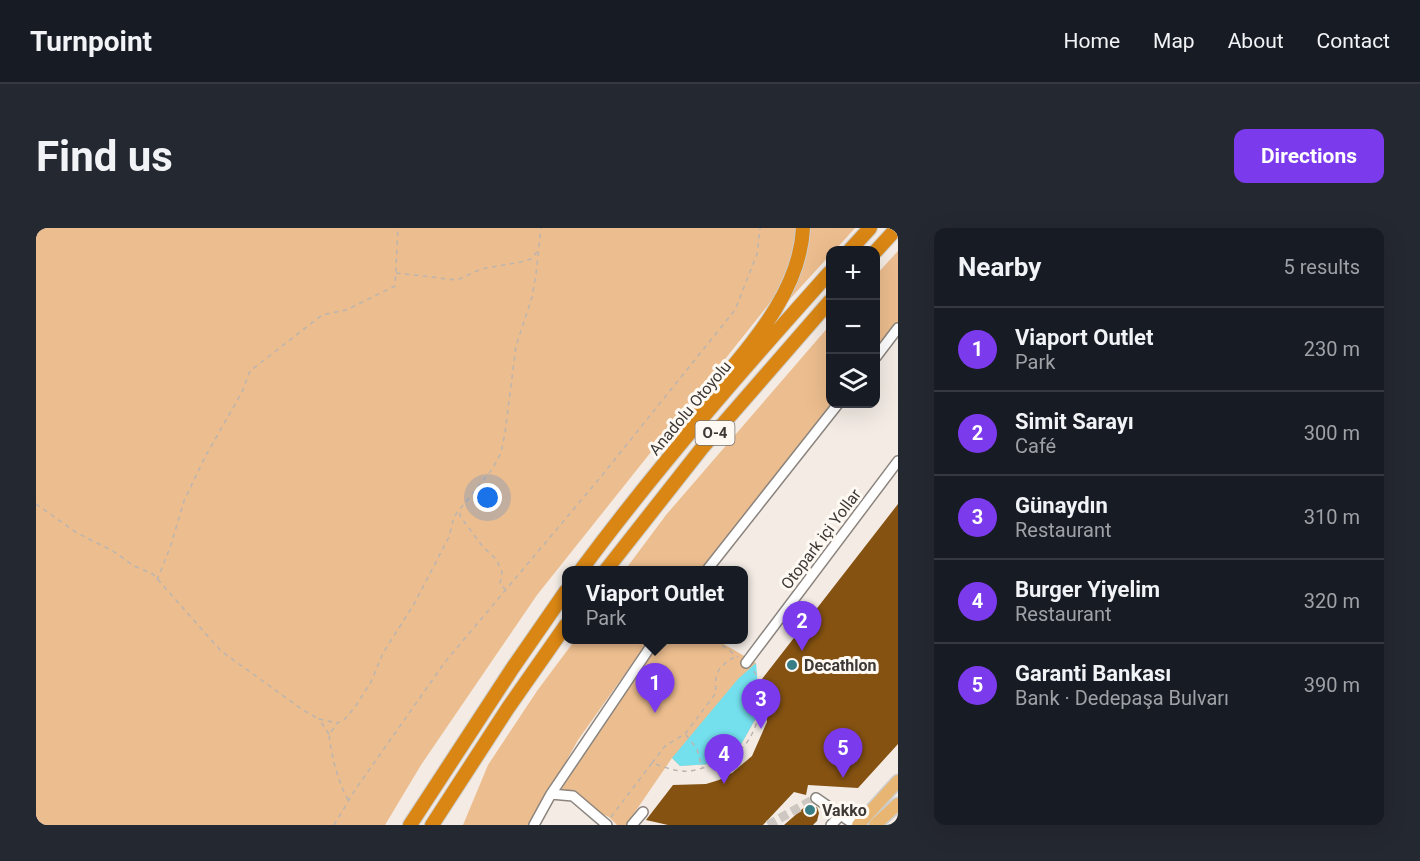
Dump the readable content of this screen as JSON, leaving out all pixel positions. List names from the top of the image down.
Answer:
{
  "streets": {
    "highway": ["Anadolu Otoyolu", "O-4"],
    "lane": ["Otopark içi Yollar"]
  },
  "places": ["Decathlon", "Vakko"],
  "page": {
    "header": "Turnpoint",
    "nav": [
      "Home",
      "Map",
      "About",
      "Contact"
    ],
    "buttons": "Directions",
    "title": "Find us",
    "heading": ["Nearby", "5 results"],
    "map_buttons": ["+", "−"],
    "list": [
      {
        "mark": "1",
        "name": "Viaport Outlet",
        "note": "Park",
        "value": "230 m"
      },
      {
        "mark": "2",
        "name": "Simit Sarayı",
        "note": "Café",
        "value": "300 m"
      },
      {
        "mark": "3",
        "name": "Günaydın",
        "note": "Restaurant",
        "value": "310 m"
      },
      {
        "mark": "4",
        "name": "Burger Yiyelim",
        "note": "Restaurant",
        "value": "320 m"
      },
      {
        "mark": "5",
        "name": "Garanti Bankası",
        "note": "Bank · Dedepaşa Bulvarı",
        "value": "390 m"
      }
    ],
    "popup": ["Viaport Outlet", "Park"],
    "pins": [
      "2",
      "1",
      "3",
      "5",
      "4"
    ]
  }
}
